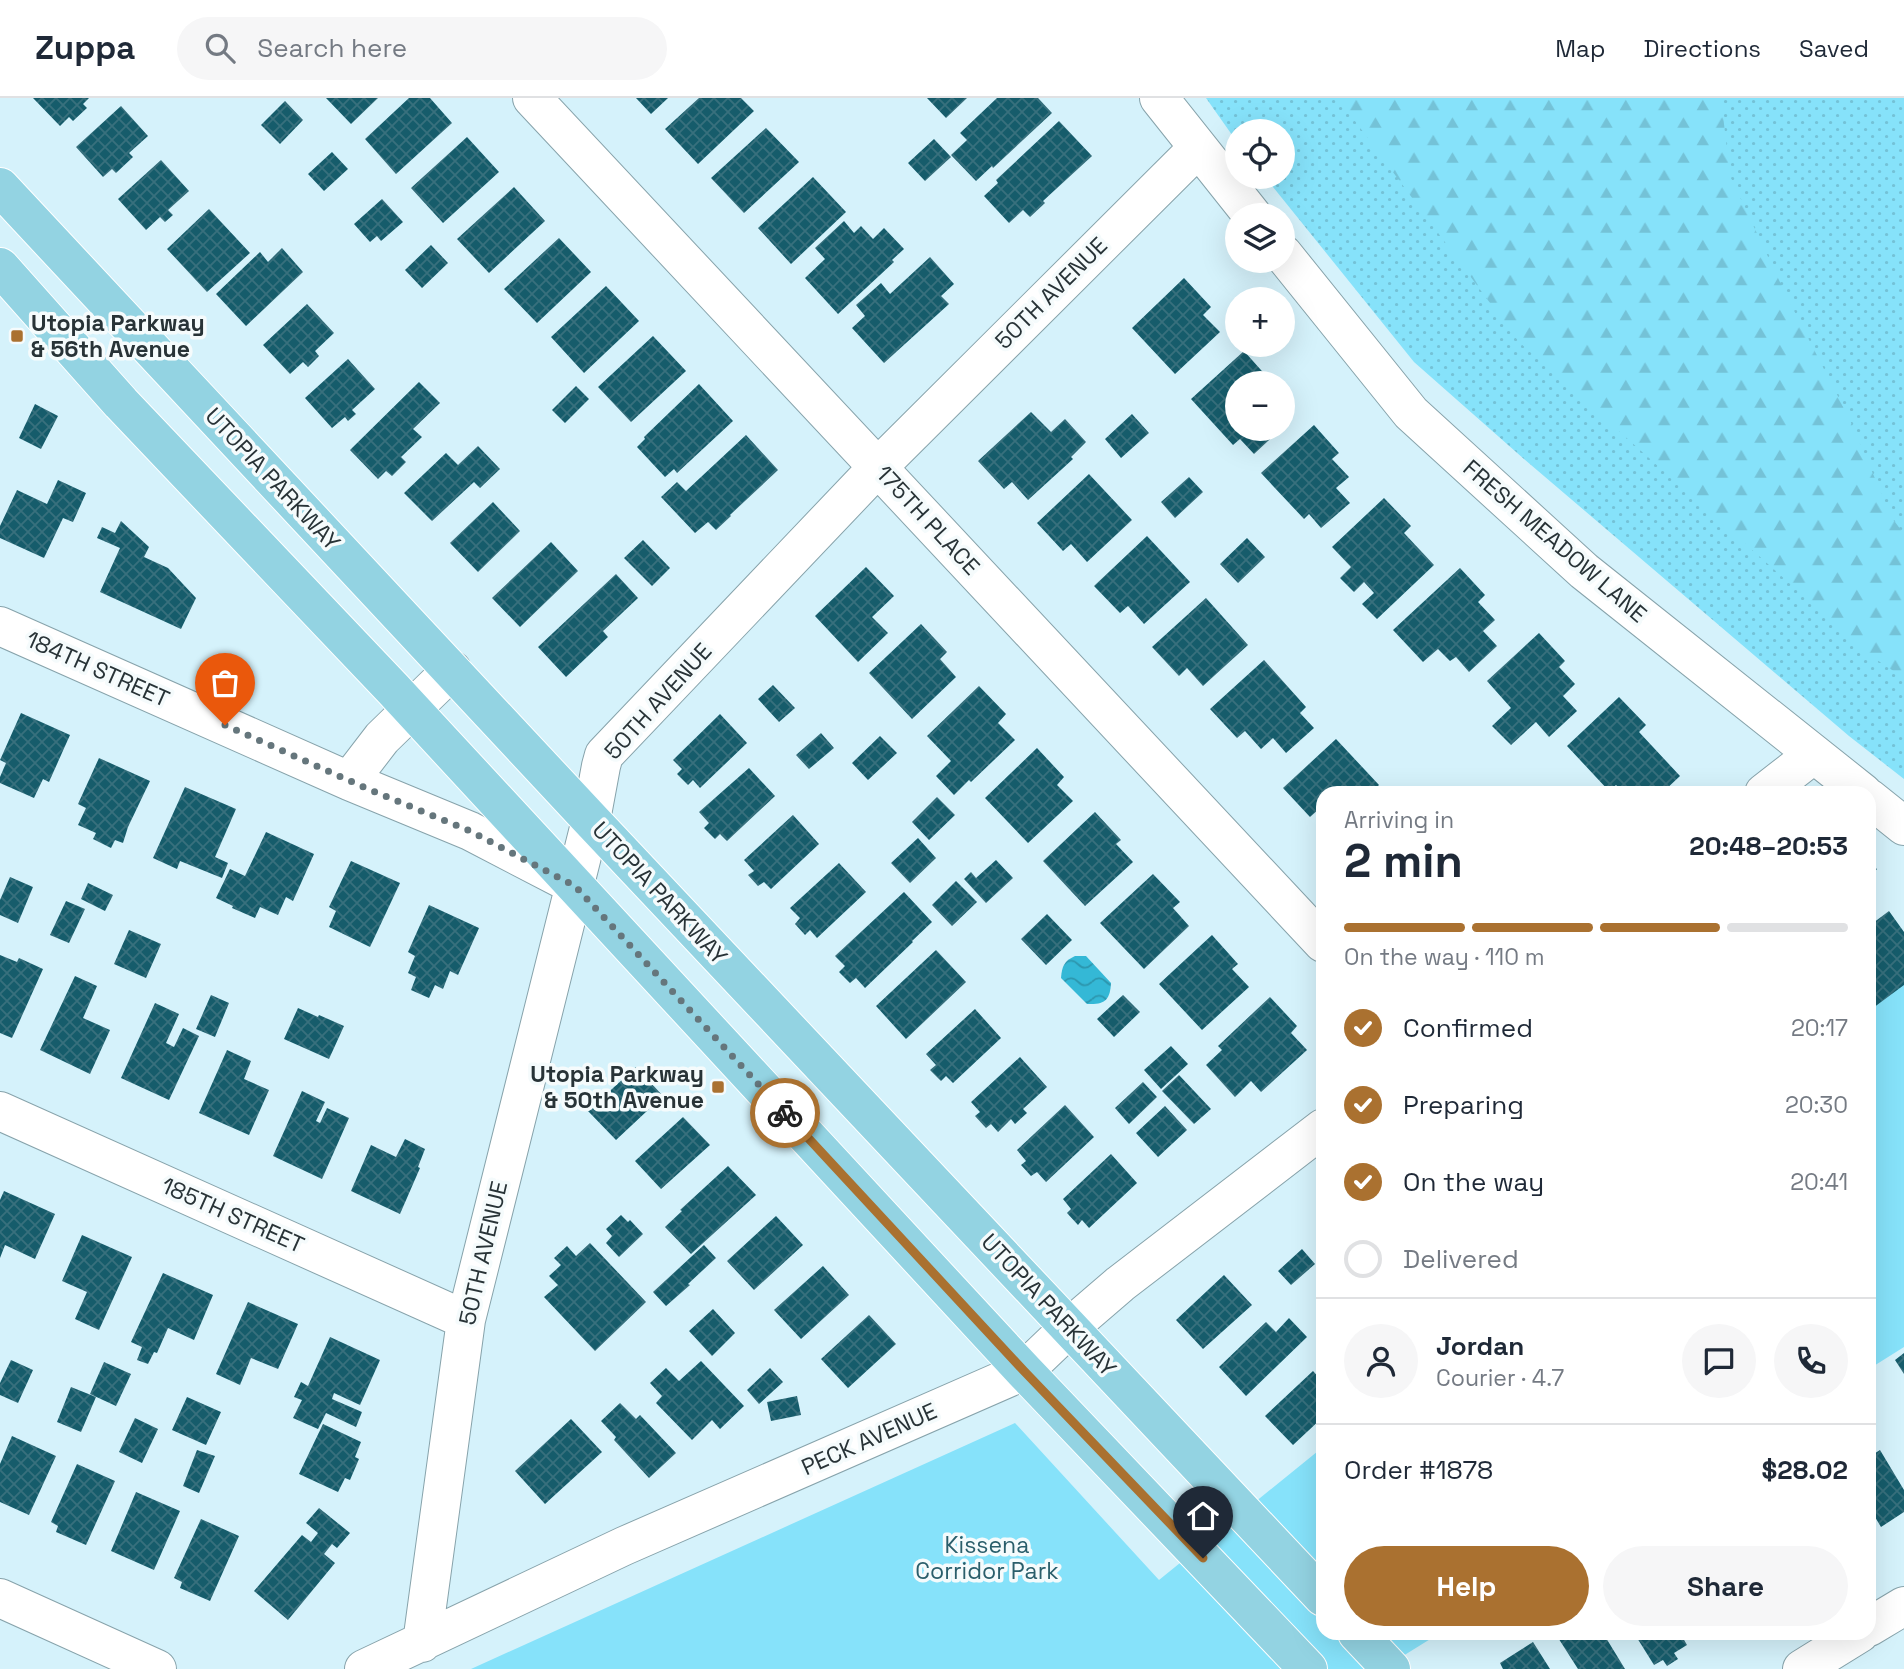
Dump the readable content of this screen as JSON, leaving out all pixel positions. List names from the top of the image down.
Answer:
{
  "streets": {
    "main road": ["UTOPIA PARKWAY"],
    "street": [
      "50TH AVENUE",
      "175TH PLACE",
      "FRESH MEADOW LANE",
      "184TH STREET",
      "185TH STREET",
      "PECK AVENUE"
    ]
  },
  "crossings": [
    ["50TH AVENUE", "UTOPIA PARKWAY"],
    ["50TH AVENUE", "175TH PLACE"],
    ["50TH AVENUE", "184TH STREET"],
    ["50TH AVENUE", "185TH STREET"],
    ["50TH AVENUE", "PECK AVENUE"],
    ["UTOPIA PARKWAY", "PECK AVENUE"]
  ],
  "parks": ["Kissena Corridor Park"],
  "places": {
    "transit": ["Utopia Parkway & 56th Avenue", "Utopia Parkway & 50th Avenue"]
  },
  "page": {
    "header": "Zuppa",
    "search": "Search here",
    "nav": ["Map", "Directions", "Saved"],
    "map_buttons": ["+", "−"],
    "heading": ["2 min", "Arriving in", "20:48–20:53"],
    "panel": [
      "Jordan",
      "Courier · 4.7",
      "Order #1878",
      "$28.02"
    ],
    "bar": "On the way · 110 m",
    "list": [
      ["Confirmed", "20:17"],
      ["Preparing", "20:30"],
      ["On the way", "20:41"],
      "Delivered"
    ],
    "buttons": ["Help", "Share"]
  }
}
